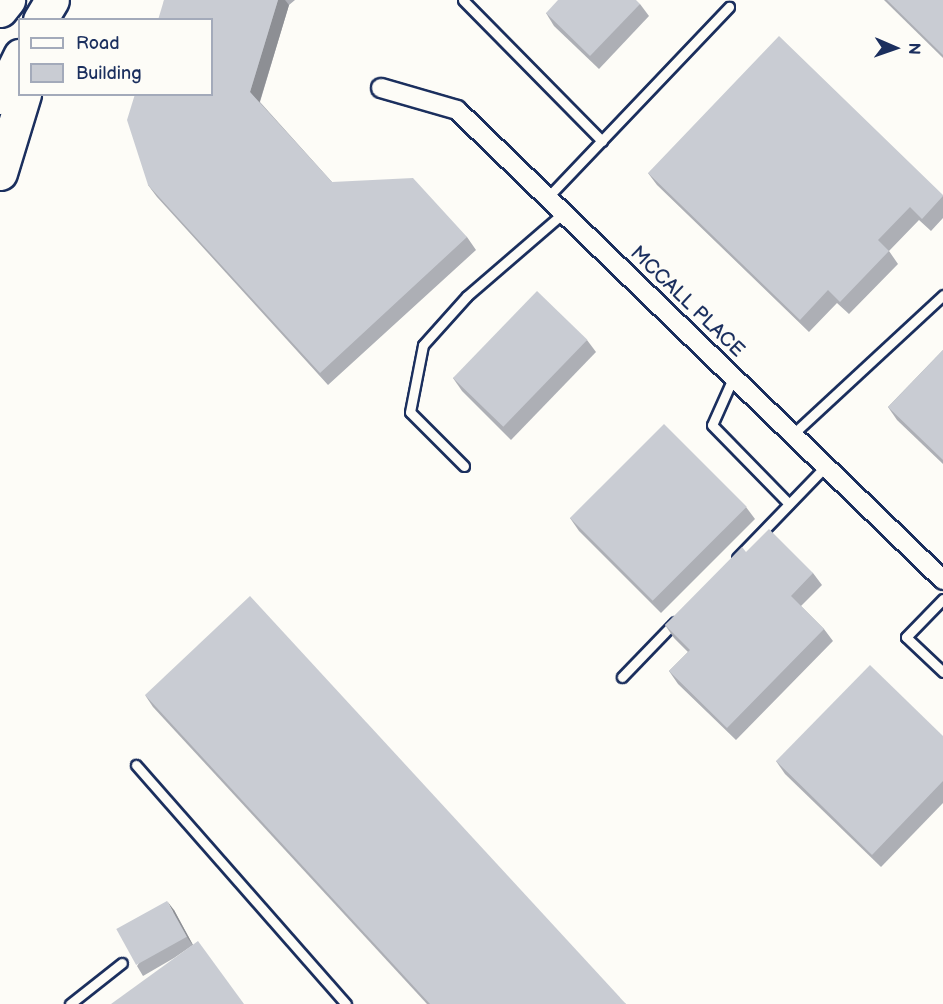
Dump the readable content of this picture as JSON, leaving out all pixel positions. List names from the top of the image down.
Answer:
{
  "streets": {
    "street": ["MCCALL PLACE"]
  },
  "legend": ["Road", "Building"],
  "north": "right"
}
